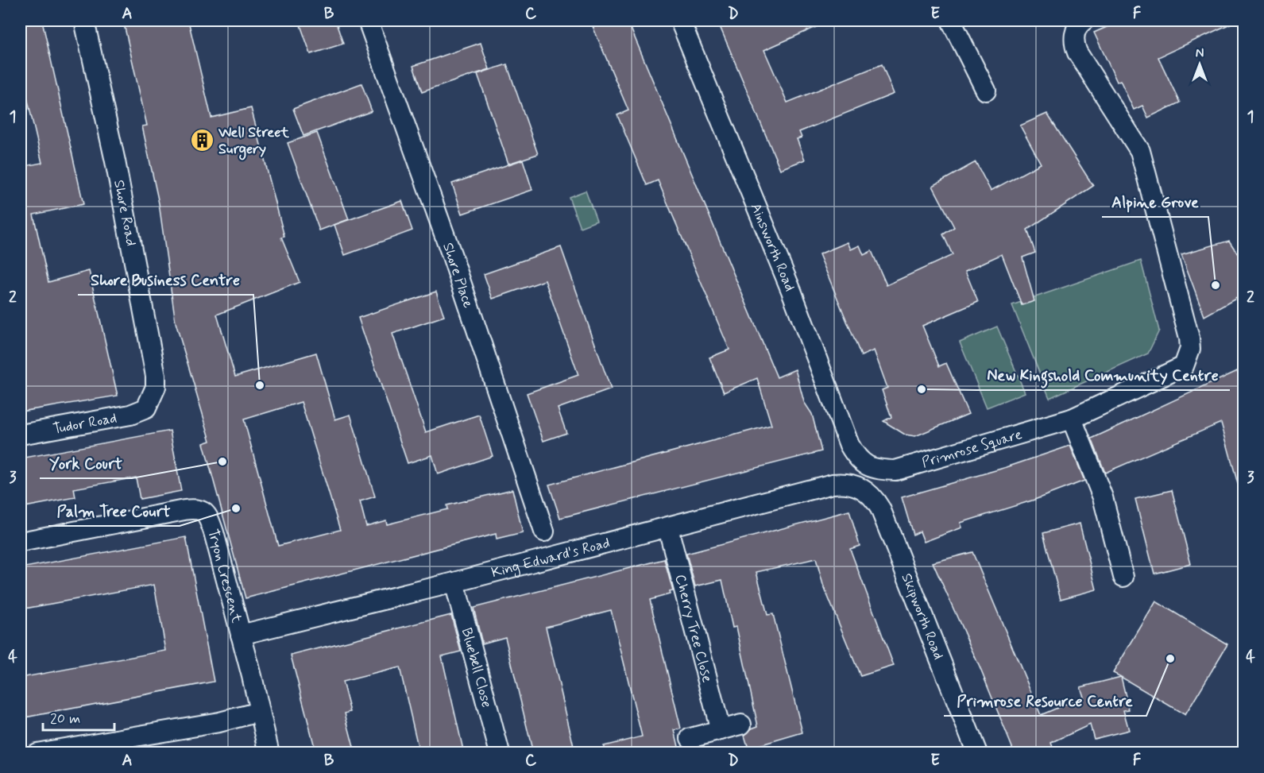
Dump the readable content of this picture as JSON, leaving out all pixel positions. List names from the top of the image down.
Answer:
{
  "streets": {
    "street": [
      "Shore Road",
      "Ainsworth Road",
      "Shore Place",
      "Tudor Road",
      "Primrose Square",
      "King Edward's Road",
      "Tryon Crescent",
      "Skipworth Road",
      "Cherry Tree Close",
      "Bluebell Close"
    ]
  },
  "crossings": [
    ["Shore Road", "Tudor Road"],
    ["Ainsworth Road", "Primrose Square"],
    ["King Edward's Road", "Tryon Crescent"],
    ["King Edward's Road", "Skipworth Road"],
    ["King Edward's Road", "Cherry Tree Close"],
    ["King Edward's Road", "Bluebell Close"]
  ],
  "places": {
    "building": ["Well Street Surgery"],
    "other": [
      "Alpine Grove",
      "Shore Business Centre",
      "New Kingshold Community Centre",
      "York Court",
      "Palm Tree Court",
      "Primrose Resource Centre"
    ]
  },
  "scale_bar": "20 m",
  "north": "top",
  "grid": {
    "columns": [
      "A",
      "B",
      "C",
      "D",
      "E",
      "F"
    ],
    "rows": [
      "1",
      "2",
      "3",
      "4"
    ]
  }
}
